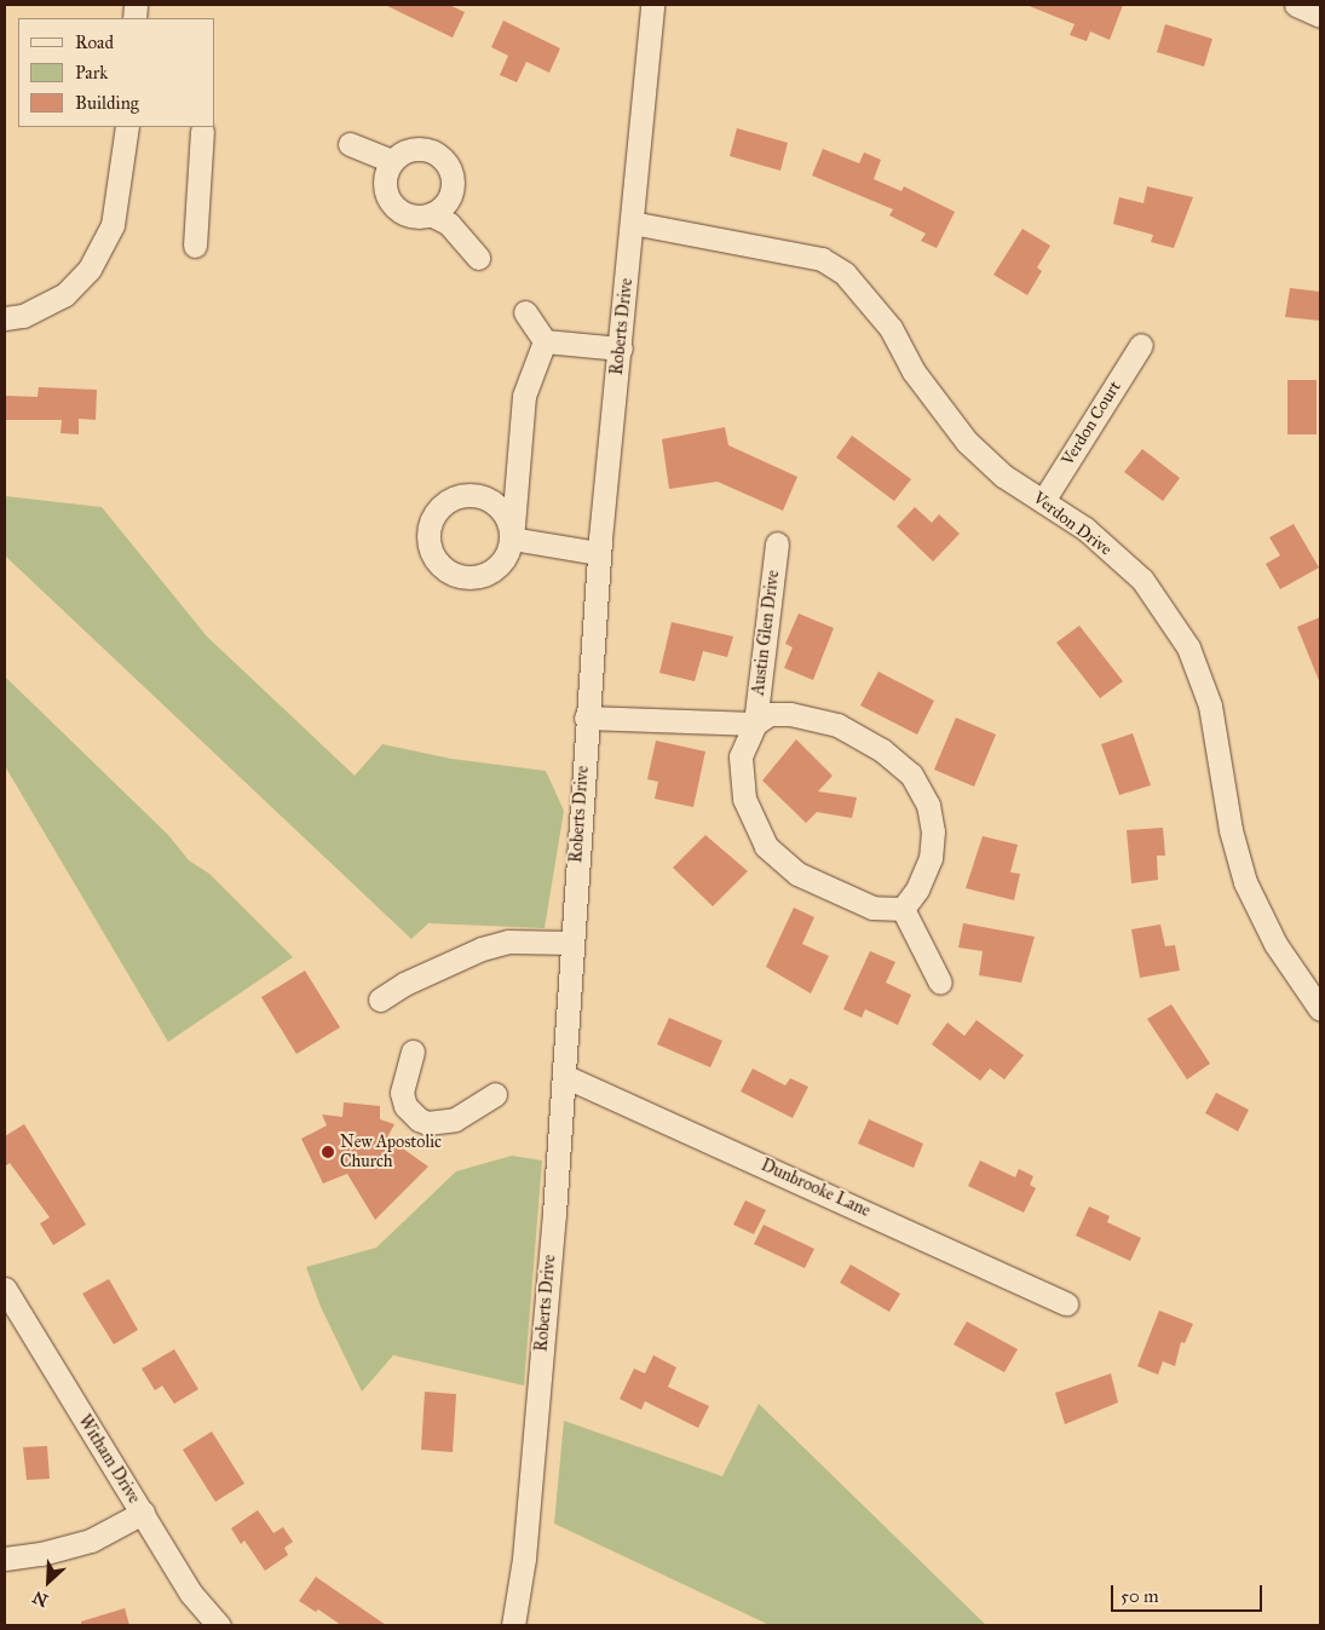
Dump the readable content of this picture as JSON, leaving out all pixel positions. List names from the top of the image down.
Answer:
{
  "streets": {
    "street": [
      "Roberts Drive",
      "Verdon Court",
      "Verdon Drive",
      "Austin Glen Drive",
      "Dunbrooke Lane",
      "Witham Drive"
    ]
  },
  "crossings": [
    ["Roberts Drive", "Verdon Drive"],
    ["Roberts Drive", "Austin Glen Drive"],
    ["Roberts Drive", "Dunbrooke Lane"],
    ["Verdon Court", "Verdon Drive"]
  ],
  "places": ["New Apostolic Church"],
  "legend": ["Road", "Park", "Building"],
  "scale_bar": "50 m",
  "north": "bottom left"
}
